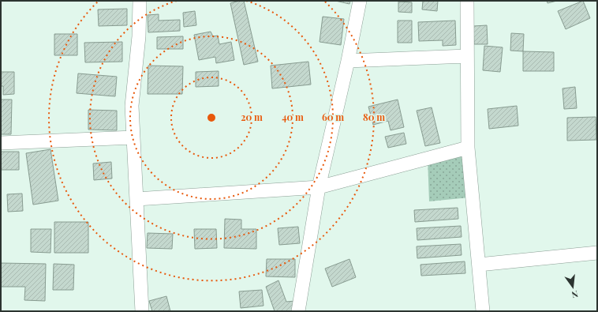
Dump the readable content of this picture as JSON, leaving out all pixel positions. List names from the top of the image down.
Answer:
{
  "north": "bottom",
  "rings": [
    "20 m",
    "40 m",
    "60 m",
    "80 m"
  ]
}
